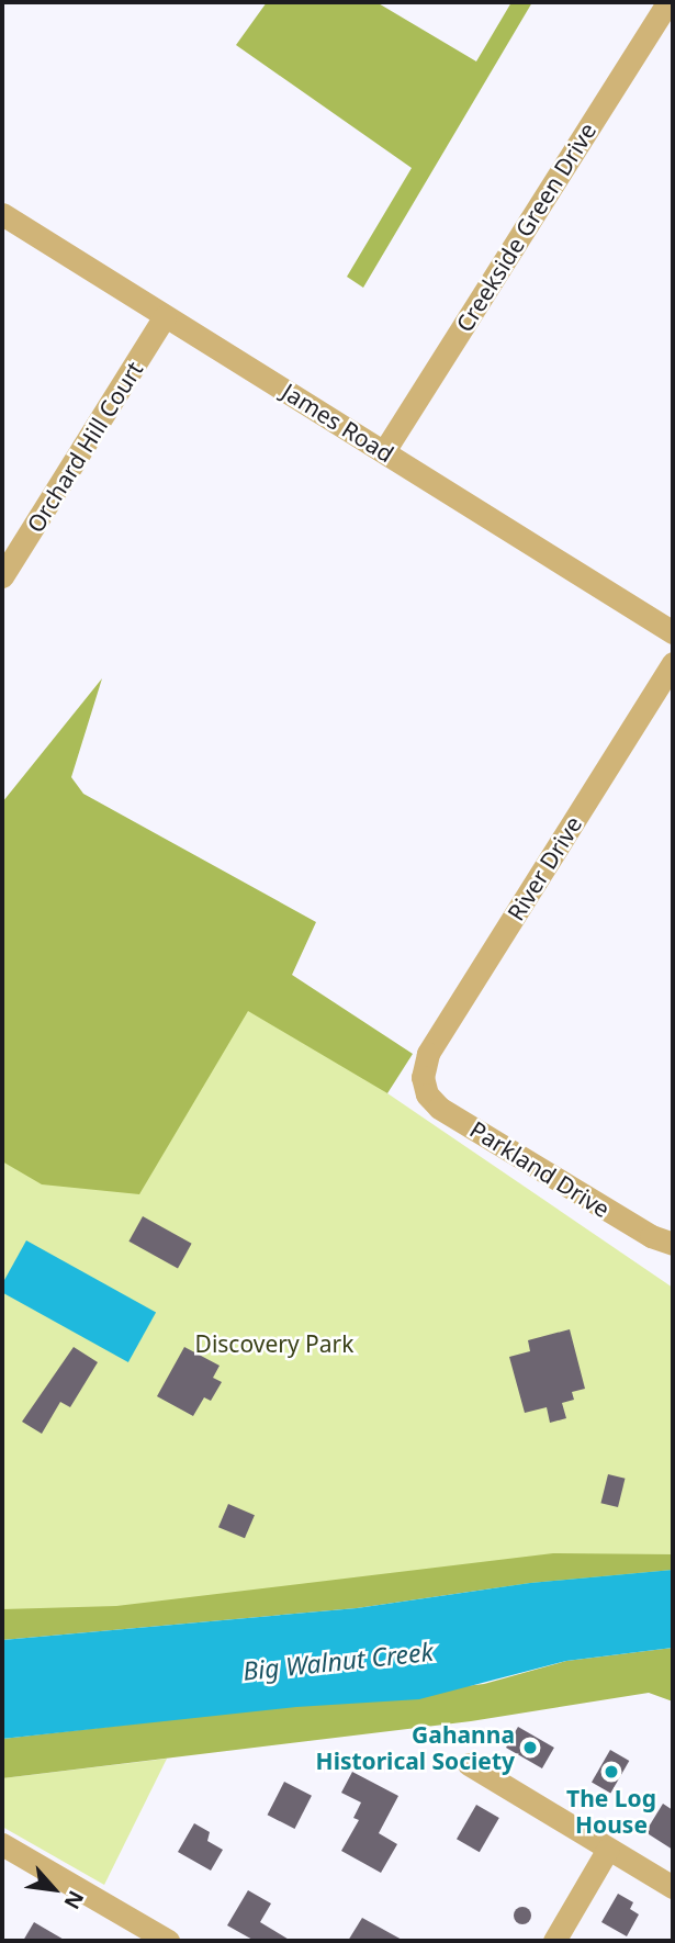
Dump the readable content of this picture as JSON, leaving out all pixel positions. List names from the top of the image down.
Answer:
{
  "streets": {
    "street": [
      "Creekside Green Drive",
      "James Road",
      "Orchard Hill Court",
      "River Drive",
      "Parkland Drive"
    ]
  },
  "crossings": [
    ["Creekside Green Drive", "James Road"],
    ["James Road", "Orchard Hill Court"],
    ["River Drive", "Parkland Drive"]
  ],
  "water": ["Big Walnut Creek"],
  "parks": ["Discovery Park"],
  "places": ["Gahanna Historical Society", "The Log House"],
  "north": "bottom right"
}
